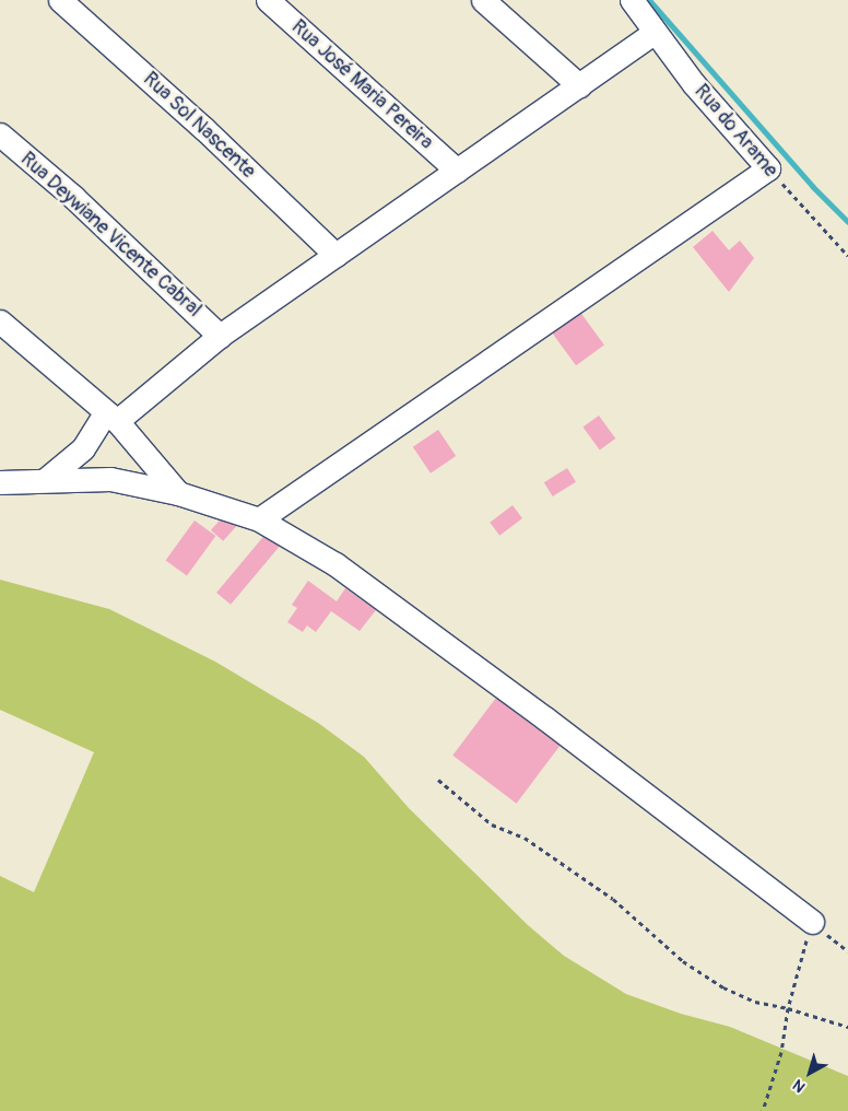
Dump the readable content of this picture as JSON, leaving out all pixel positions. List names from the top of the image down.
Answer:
{
  "streets": {
    "street": [
      "Rua José Maria Pereira",
      "Rua Sol Nascente",
      "Rua do Arame",
      "Rua Deywiane Vicente Cabral"
    ]
  },
  "north": "bottom left"
}
